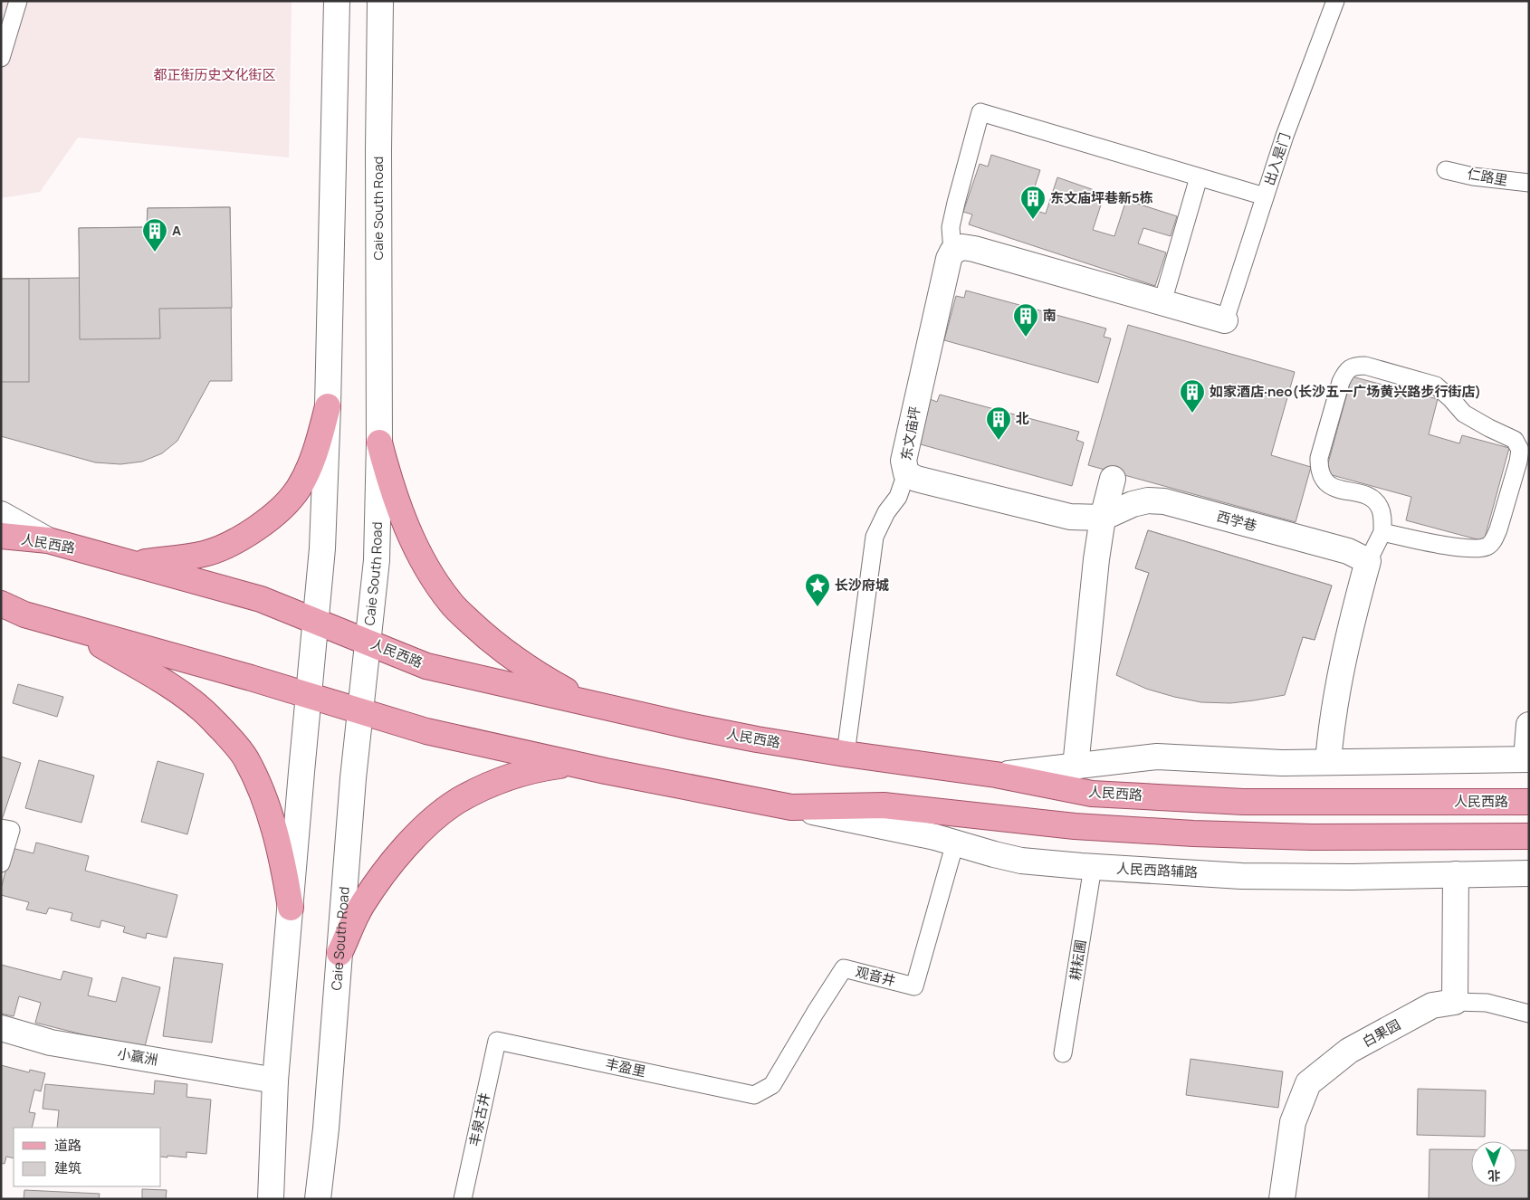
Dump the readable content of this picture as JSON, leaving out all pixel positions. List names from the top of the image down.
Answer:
{
  "streets": {
    "main road": ["人民西路"],
    "street": [
      "Caie South Road",
      "东文庙坪",
      "西学巷",
      "人民西路辅路",
      "白果园",
      "小赢洲"
    ],
    "lane": [
      "出入是门",
      "仁路里",
      "耕耘圃",
      "观音井",
      "丰盈里",
      "丰泉古井"
    ]
  },
  "crossings": [
    ["Caie South Road", "人民西路"],
    ["东文庙坪", "西学巷"],
    ["东文庙坪", "人民西路"],
    ["人民西路辅路", "耕耘圃"],
    ["人民西路辅路", "观音井"],
    ["观音井", "丰盈里"],
    ["丰盈里", "丰泉古井"]
  ],
  "parks": ["都正街历史文化街区"],
  "places": {
    "building": [
      "东文庙坪巷新5栋",
      "A",
      "南",
      "如家酒店·neo(长沙五一广场黄兴路步行街店)",
      "北"
    ],
    "place": ["长沙府城"]
  },
  "legend": ["道路", "建筑"],
  "north": "bottom"
}
